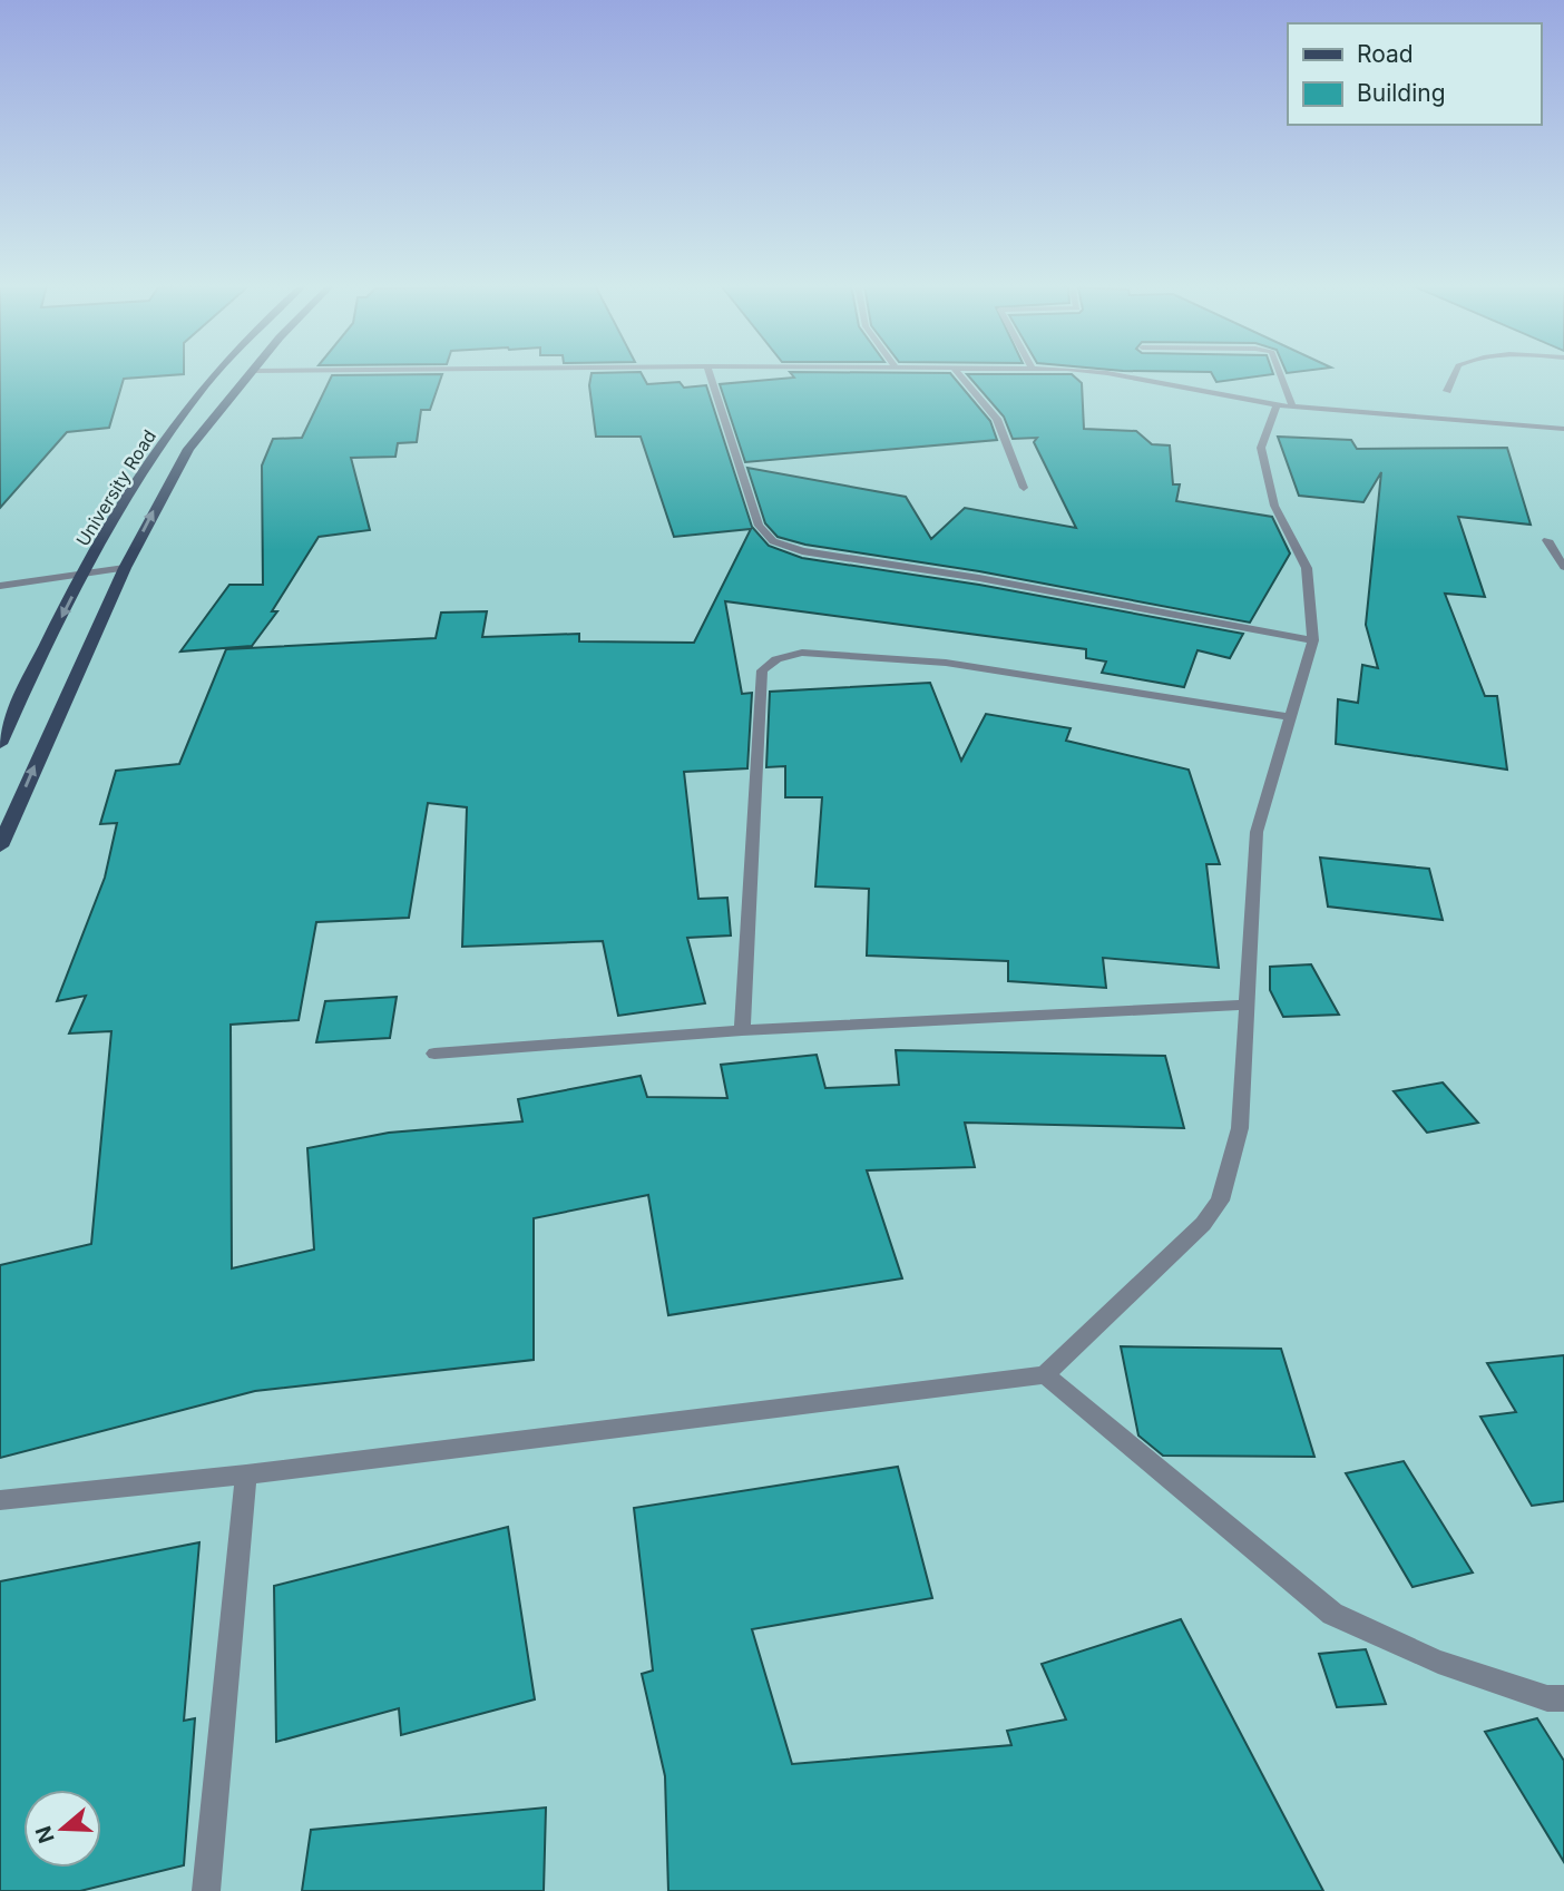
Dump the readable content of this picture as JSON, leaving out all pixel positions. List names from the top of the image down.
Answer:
{
  "streets": {
    "main road": ["University Road"]
  },
  "legend": ["Road", "Building"],
  "north": "left"
}
